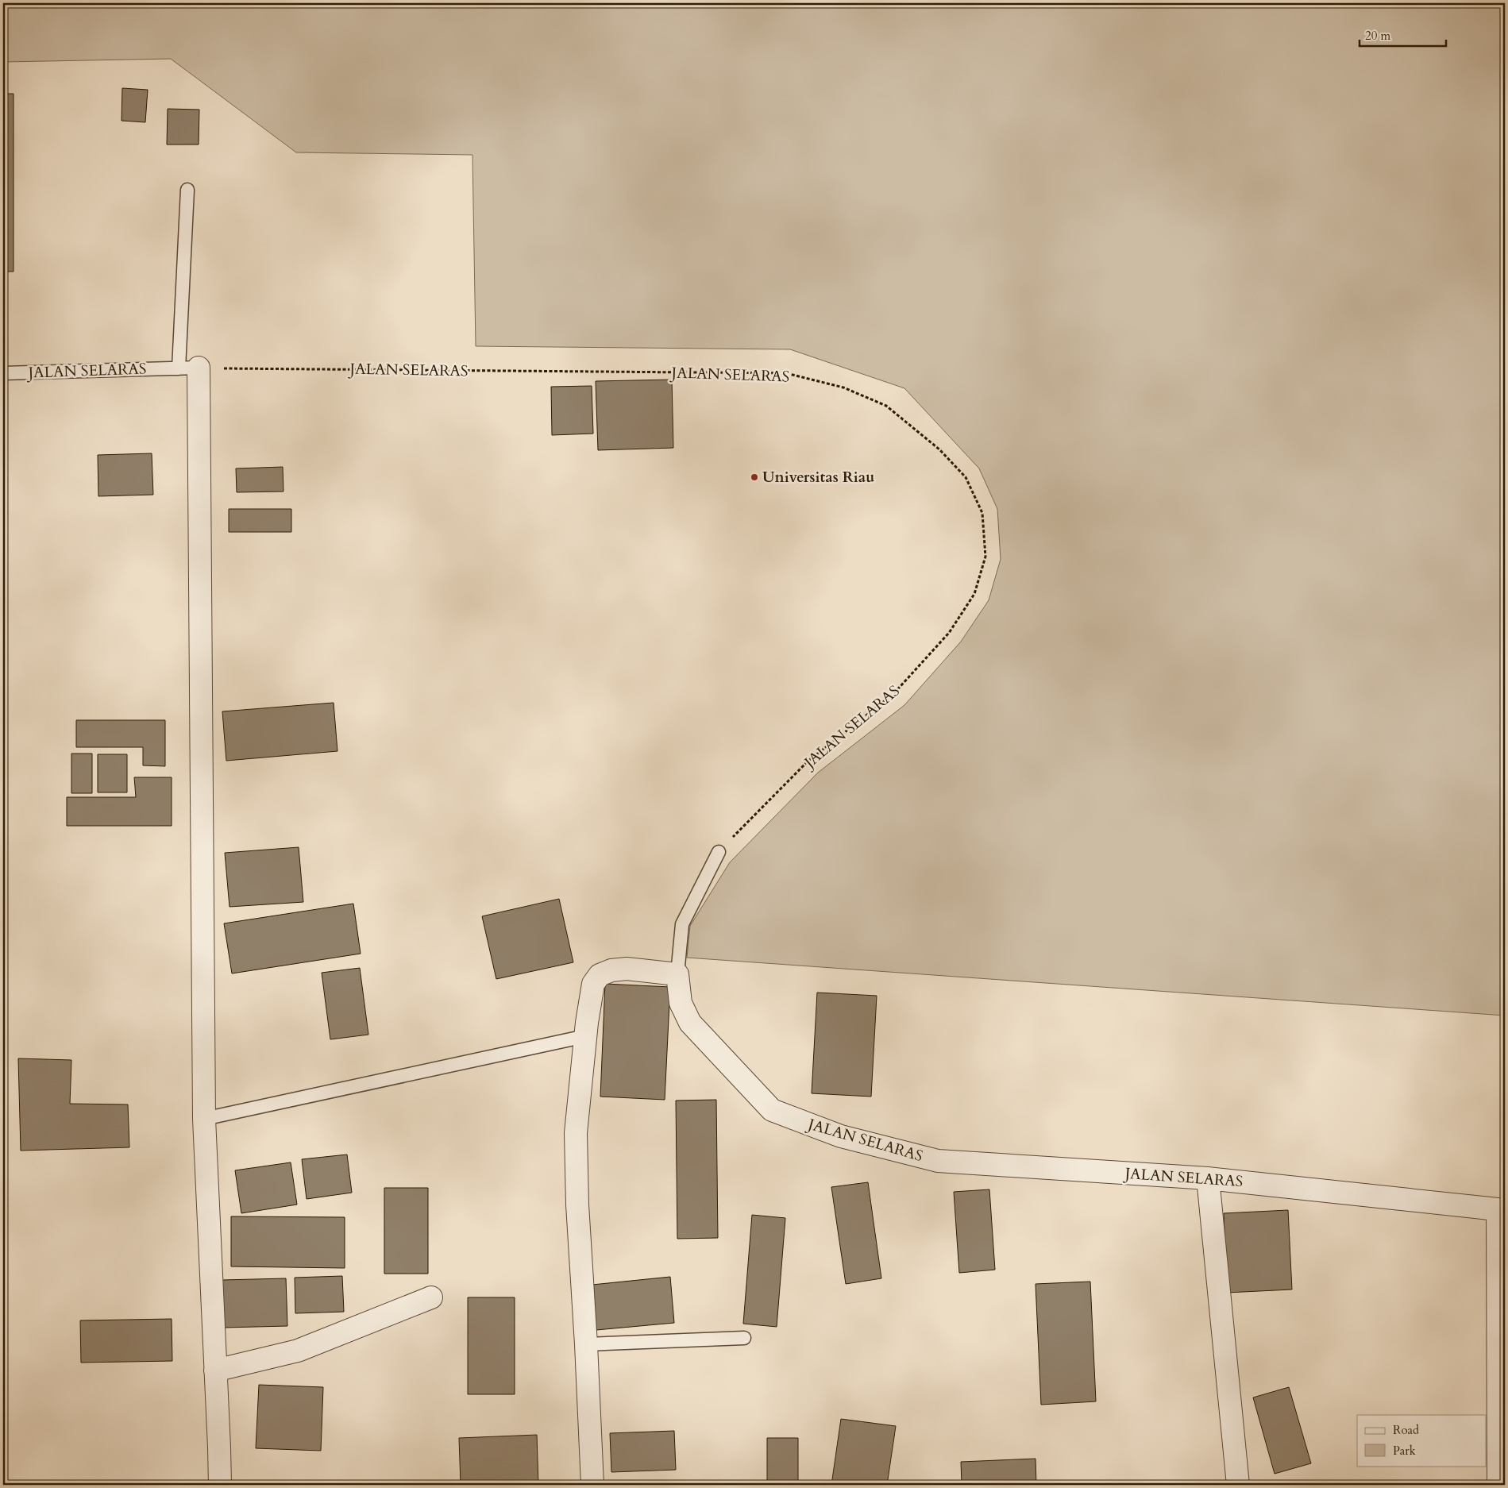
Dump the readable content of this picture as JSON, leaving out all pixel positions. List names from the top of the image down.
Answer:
{
  "streets": {
    "street": ["JALAN SELARAS"]
  },
  "places": ["Universitas Riau"],
  "legend": ["Road", "Park"],
  "scale_bar": "20 m"
}
